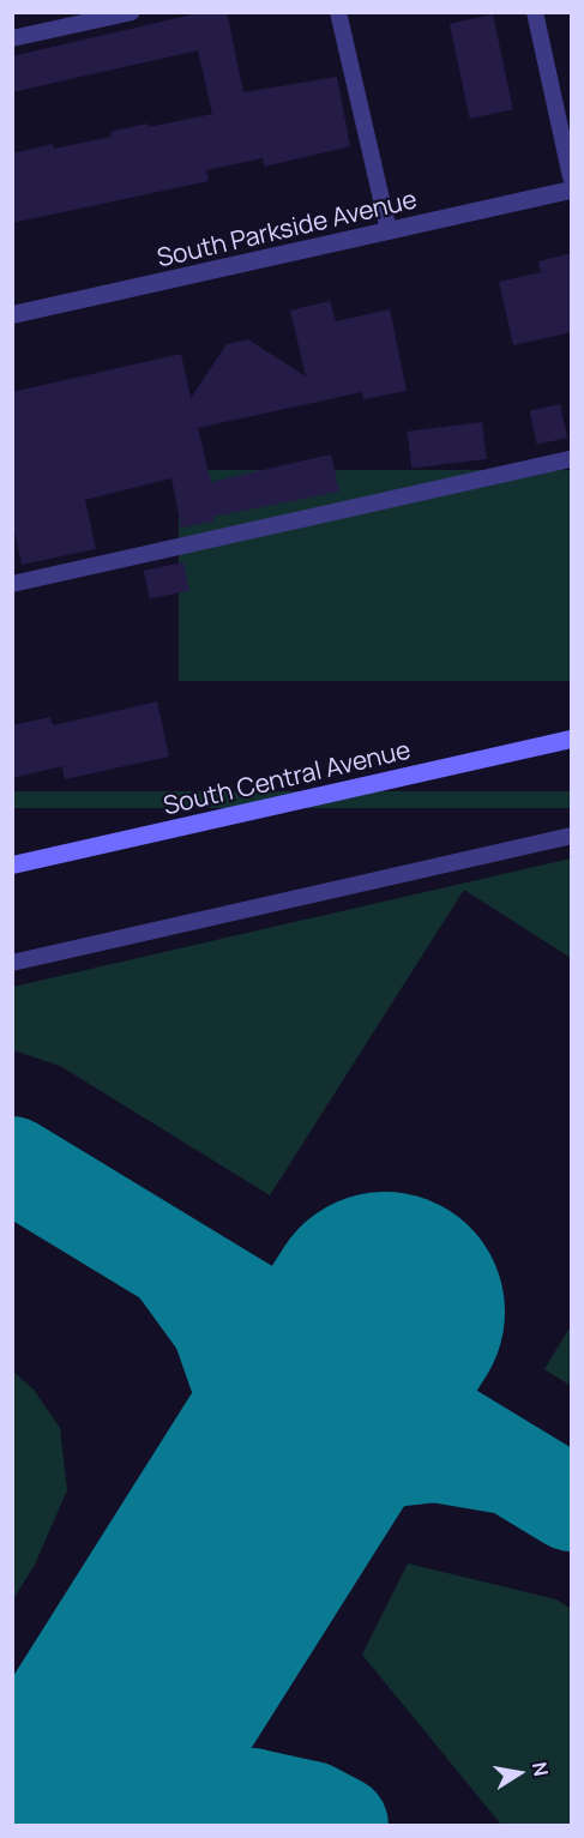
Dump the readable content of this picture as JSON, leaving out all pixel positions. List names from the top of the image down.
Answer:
{
  "streets": {
    "main road": ["South Central Avenue"],
    "street": ["South Parkside Avenue"]
  },
  "north": "right"
}
